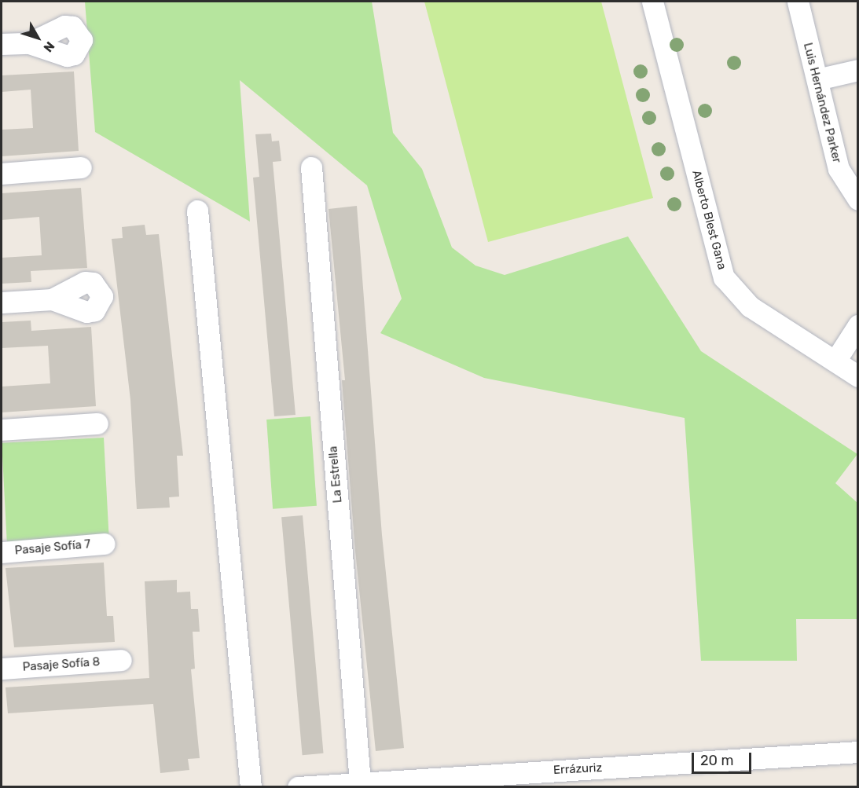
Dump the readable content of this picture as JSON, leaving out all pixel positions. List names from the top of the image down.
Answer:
{
  "streets": {
    "street": [
      "Luis Hernández Parker",
      "Alberto Blest Gana",
      "La Estrella",
      "Pasaje Sofía 7",
      "Pasaje Sofía 8",
      "Errázuriz"
    ]
  },
  "crossings": [
    ["La Estrella", "Errázuriz"]
  ],
  "scale_bar": "20 m",
  "north": "bottom right"
}
